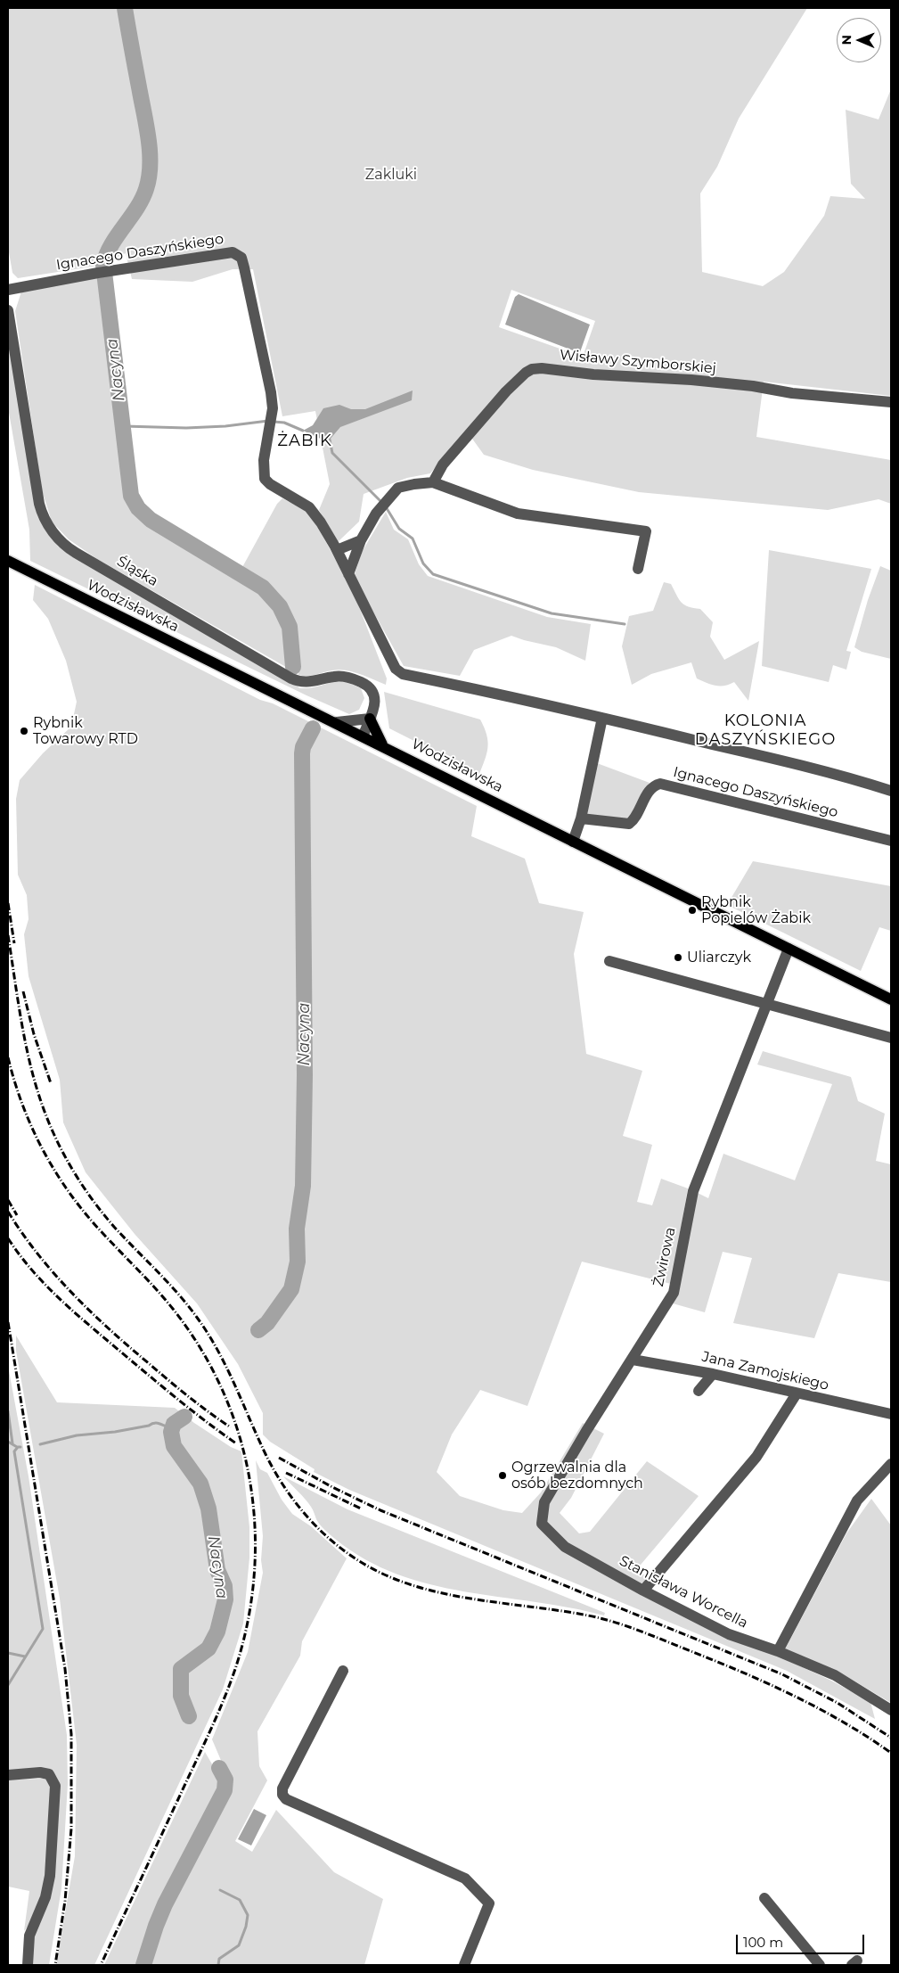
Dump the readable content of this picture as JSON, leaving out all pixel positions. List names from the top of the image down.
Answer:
{
  "streets": {
    "main road": ["Wodzisławska"],
    "street": [
      "Ignacego Daszyńskiego",
      "Wisławy Szymborskiej",
      "Śląska",
      "Żwirowa",
      "Jana Zamojskiego",
      "Stanisława Worcella"
    ]
  },
  "crossings": [
    ["Śląska", "Wodzisławska"],
    ["Wodzisławska", "Żwirowa"],
    ["Żwirowa", "Jana Zamojskiego"],
    ["Żwirowa", "Stanisława Worcella"]
  ],
  "districts": ["ŻABIK", "KOLONIA DASZYŃSKIEGO"],
  "water": ["Nacyna"],
  "parks": ["Zakluki"],
  "places": [
    "Rybnik Towarowy RTD",
    "Rybnik Popielów Żabik",
    "Uliarczyk",
    "Ogrzewalnia dla osób bezdomnych"
  ],
  "scale_bar": "100 m",
  "north": "left"
}
